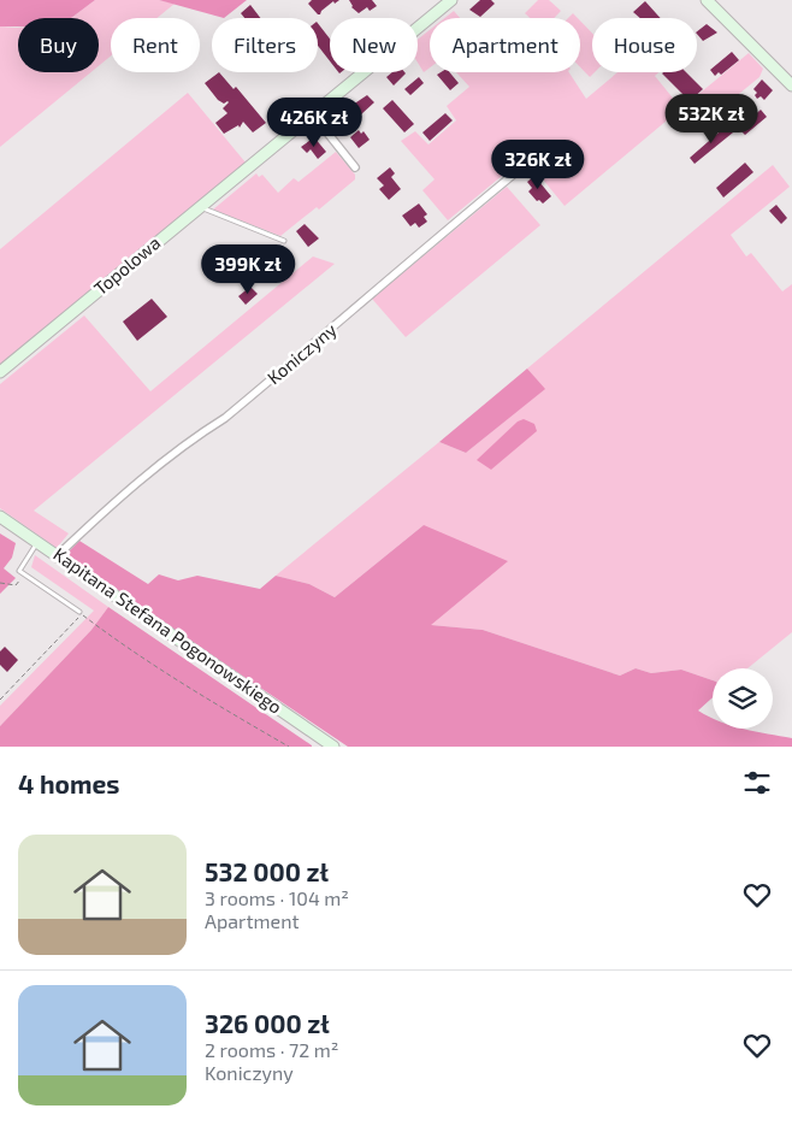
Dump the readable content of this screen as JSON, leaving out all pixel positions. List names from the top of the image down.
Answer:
{
  "streets": {
    "street": ["Topolowa", "Koniczyny", "Kapitana Stefana Pogonowskiego"]
  },
  "crossings": [
    ["Koniczyny", "Kapitana Stefana Pogonowskiego"]
  ],
  "page": {
    "chip": [
      "Buy",
      "Rent",
      "Filters",
      "New",
      "Apartment",
      "House"
    ],
    "price": [
      "532K zł",
      "426K zł",
      "326K zł",
      "399K zł"
    ],
    "heading": "4 homes",
    "list": [
      {
        "name": "532 000 zł",
        "note": "3 rooms · 104 m² · Apartment"
      },
      {
        "name": "326 000 zł",
        "note": "2 rooms · 72 m² · Koniczyny"
      }
    ]
  }
}
